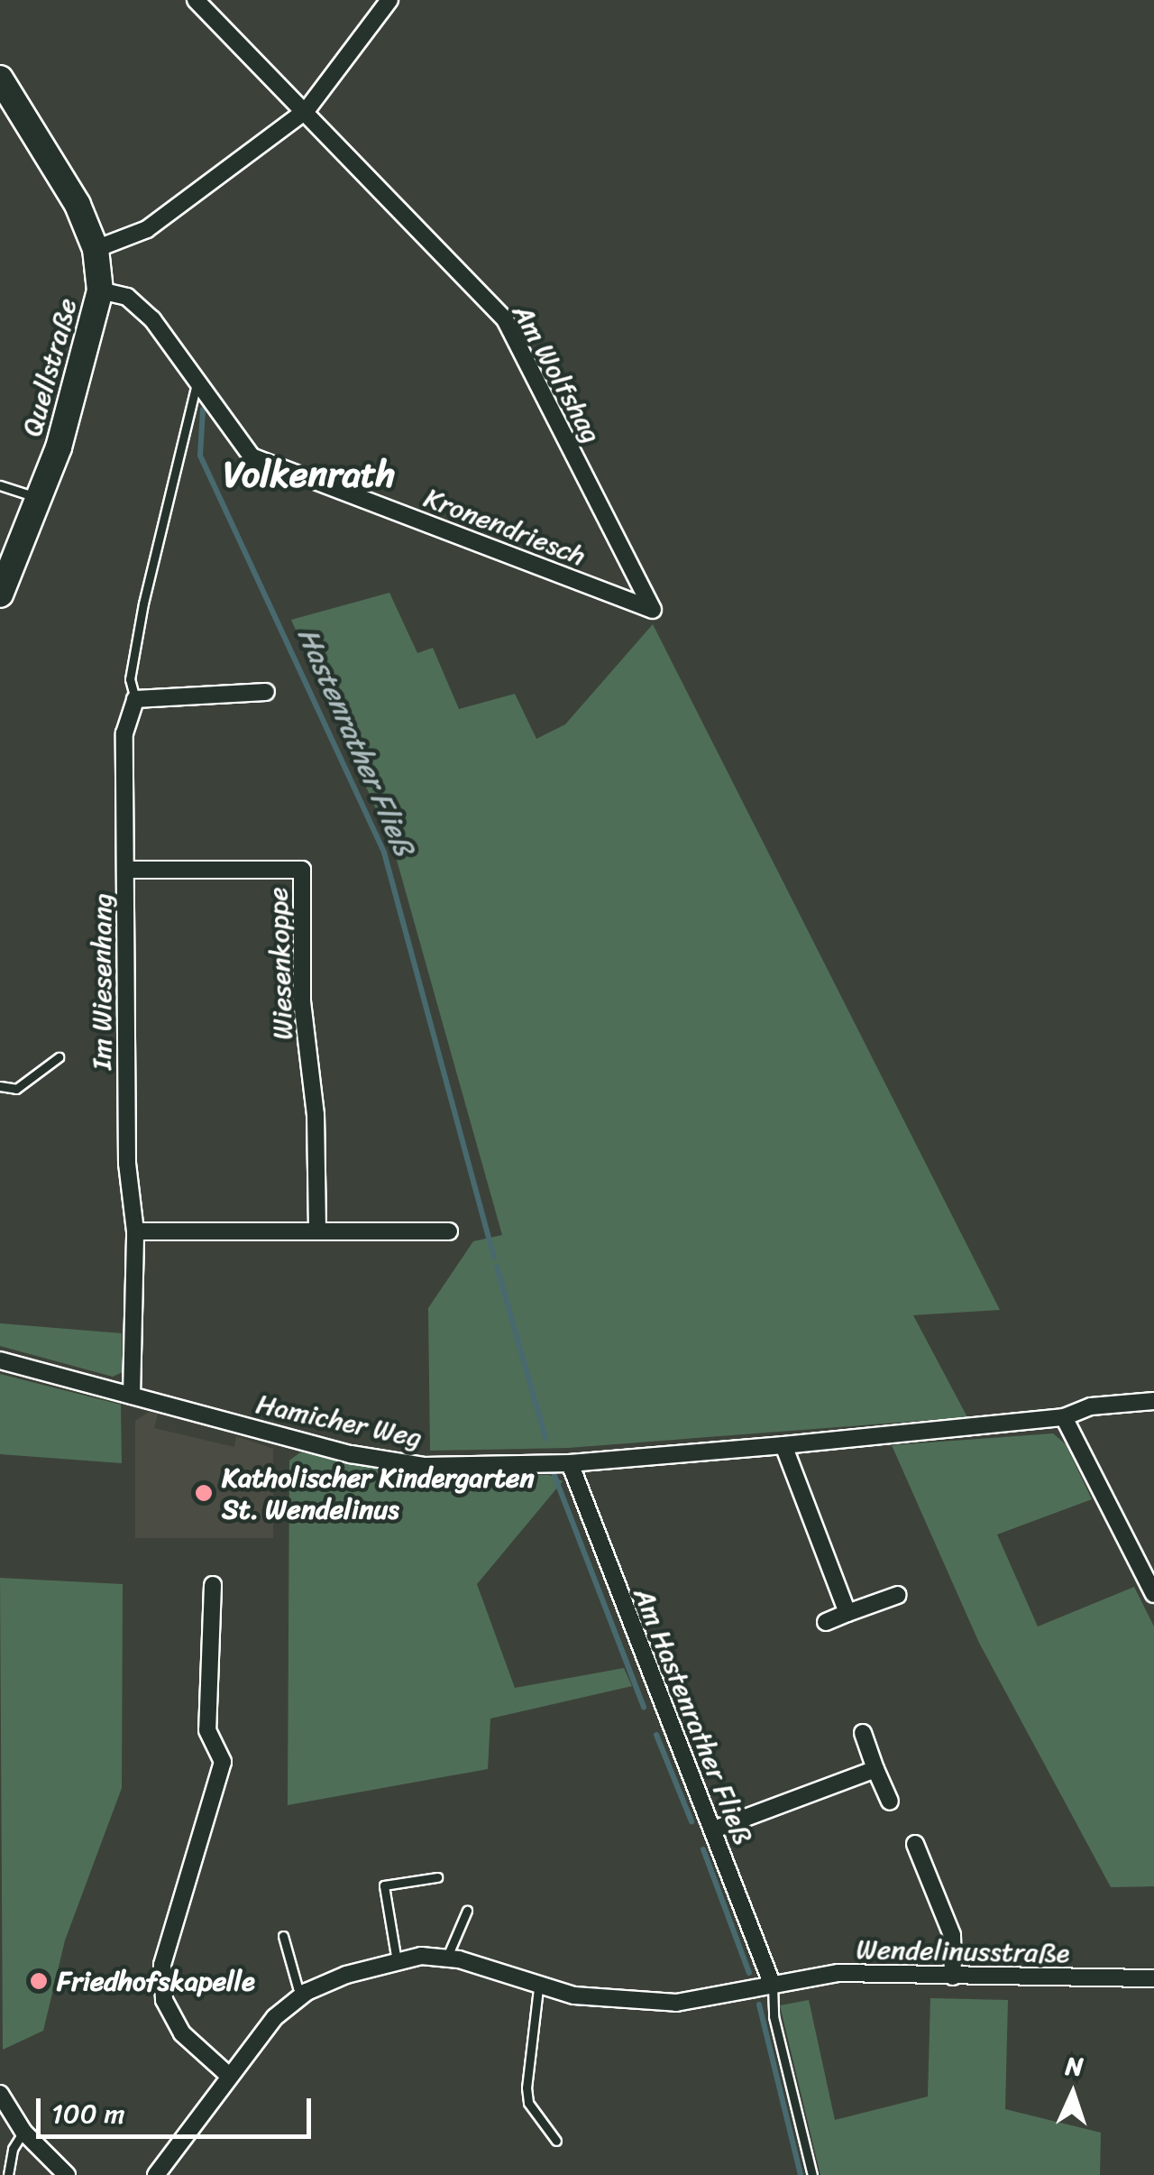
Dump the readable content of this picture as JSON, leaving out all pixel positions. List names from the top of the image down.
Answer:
{
  "streets": {
    "main road": ["Quellstraße"],
    "street": [
      "Am Wolfshag",
      "Kronendriesch",
      "Wiesenkoppe",
      "Im Wiesenhang",
      "Hamicher Weg",
      "Am Hastenrather Fließ",
      "Wendelinusstraße"
    ]
  },
  "crossings": [
    ["Quellstraße", "Kronendriesch"],
    ["Am Wolfshag", "Kronendriesch"],
    ["Wiesenkoppe", "Im Wiesenhang"],
    ["Im Wiesenhang", "Hamicher Weg"],
    ["Hamicher Weg", "Am Hastenrather Fließ"],
    ["Am Hastenrather Fließ", "Wendelinusstraße"]
  ],
  "districts": ["Volkenrath"],
  "water": ["Hastenrather Fließ"],
  "places": ["Katholischer Kindergarten St. Wendelinus", "Friedhofskapelle"],
  "scale_bar": "100 m",
  "north": "top"
}
